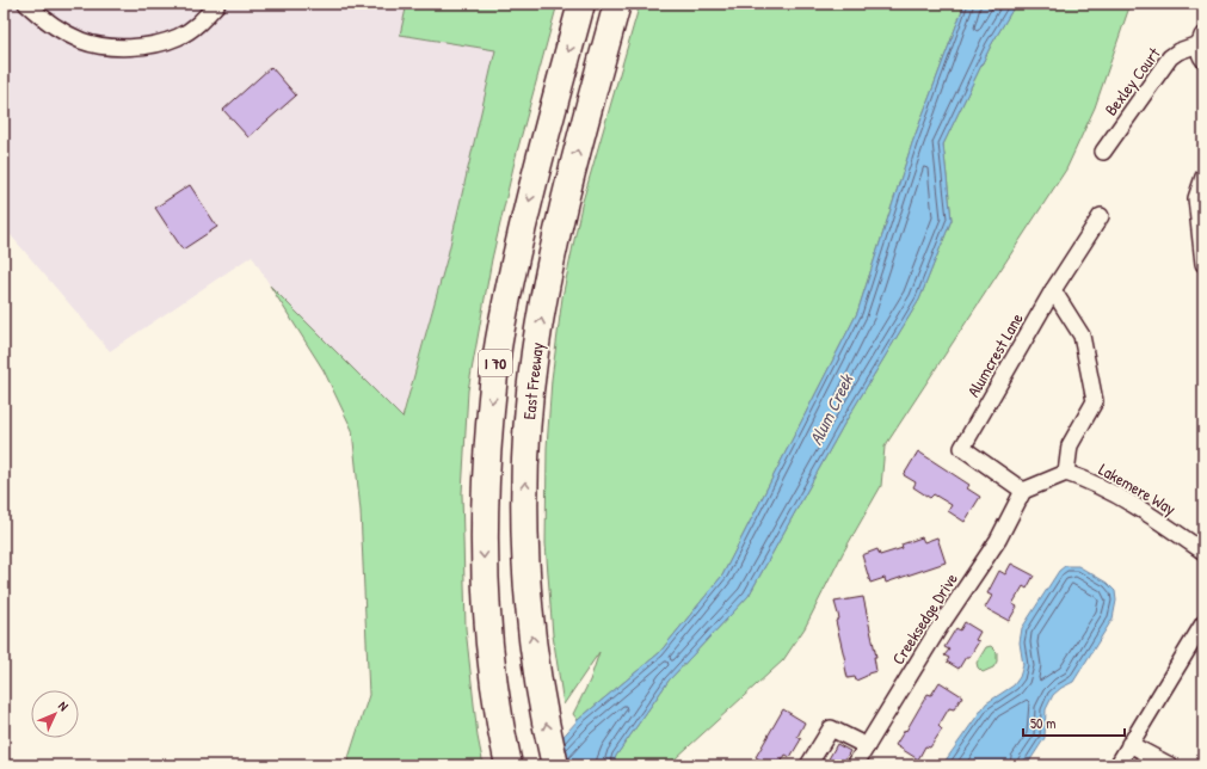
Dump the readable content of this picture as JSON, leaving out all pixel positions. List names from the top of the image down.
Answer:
{
  "streets": {
    "highway": ["I 70", "East Freeway"],
    "street": [
      "Bexley Court",
      "Alumcrest Lane",
      "Lakemere Way",
      "Creeksedge Drive"
    ]
  },
  "crossings": [
    ["Alumcrest Lane", "Creeksedge Drive"]
  ],
  "water": ["Alum Creek"],
  "scale_bar": "50 m",
  "north": "top right"
}
